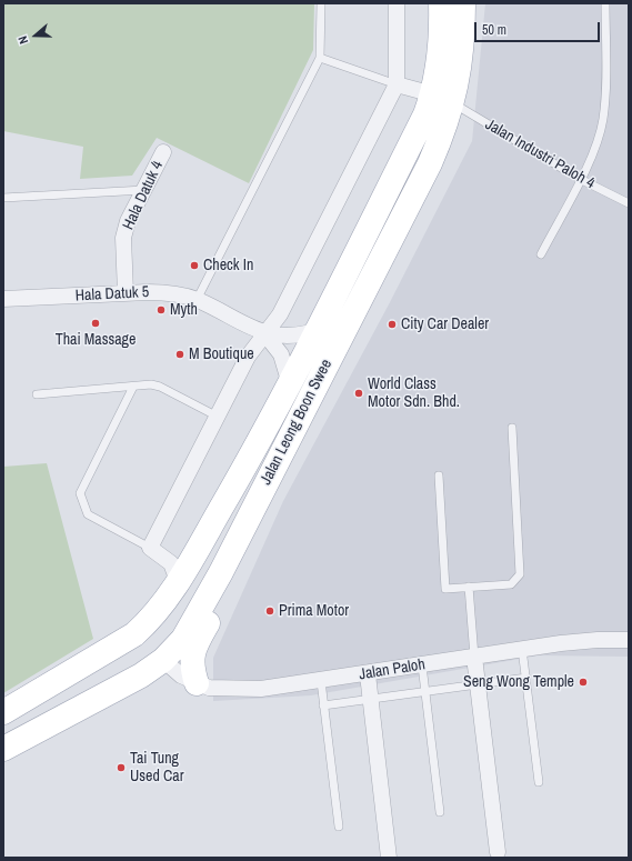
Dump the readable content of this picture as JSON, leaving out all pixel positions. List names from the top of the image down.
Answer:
{
  "streets": {
    "main road": ["Jalan Leong Boon Swee"],
    "street": ["Hala Datuk 4", "Hala Datuk 5", "Jalan Paloh"],
    "lane": ["Jalan Industri Paloh 4"]
  },
  "crossings": [
    ["Jalan Industri Paloh 4", "Jalan Leong Boon Swee"],
    ["Hala Datuk 4", "Hala Datuk 5"],
    ["Hala Datuk 5", "Jalan Leong Boon Swee"],
    ["Jalan Leong Boon Swee", "Jalan Paloh"]
  ],
  "places": [
    "Check In",
    "Myth",
    "Thai Massage",
    "City Car Dealer",
    "M Boutique",
    "World Class Motor Sdn. Bhd.",
    "Prima Motor",
    "Seng Wong Temple",
    "Tai Tung Used Car"
  ],
  "scale_bar": "50 m",
  "north": "left"
}
